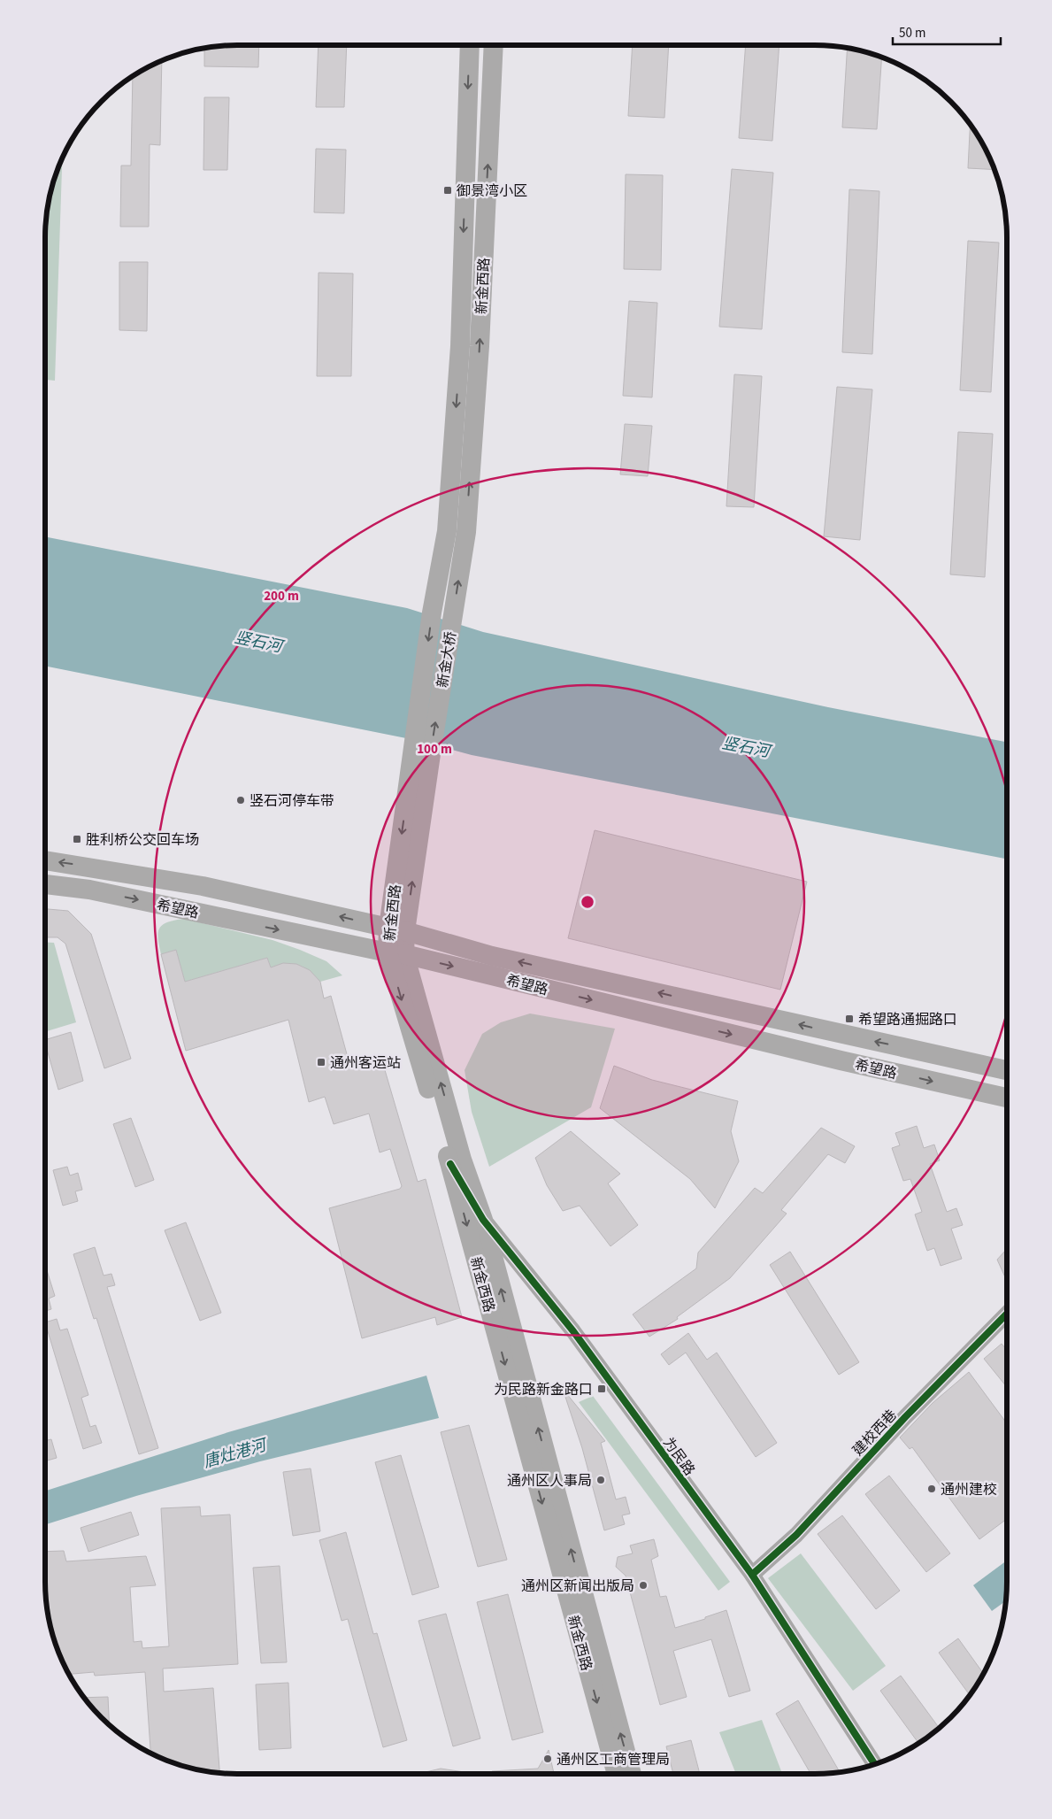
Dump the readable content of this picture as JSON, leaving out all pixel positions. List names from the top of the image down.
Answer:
{
  "streets": {
    "main road": ["新金西路", "新金大桥", "希望路"],
    "street": ["建校西巷", "为民路"]
  },
  "crossings": [
    ["新金西路", "新金大桥"],
    ["新金西路", "希望路"],
    ["新金西路", "为民路"],
    ["建校西巷", "为民路"]
  ],
  "water": ["竖石河", "唐灶港河"],
  "places": {
    "transit": [
      "御景湾小区",
      "胜利桥公交回车场",
      "希望路通掘路口",
      "通州客运站",
      "为民路新金路口"
    ],
    "other": [
      "竖石河停车带",
      "通州区人事局",
      "通州建校",
      "通州区新闻出版局",
      "通州区工商管理局"
    ]
  },
  "scale_bar": "50 m",
  "rings": ["200 m", "100 m"]
}
